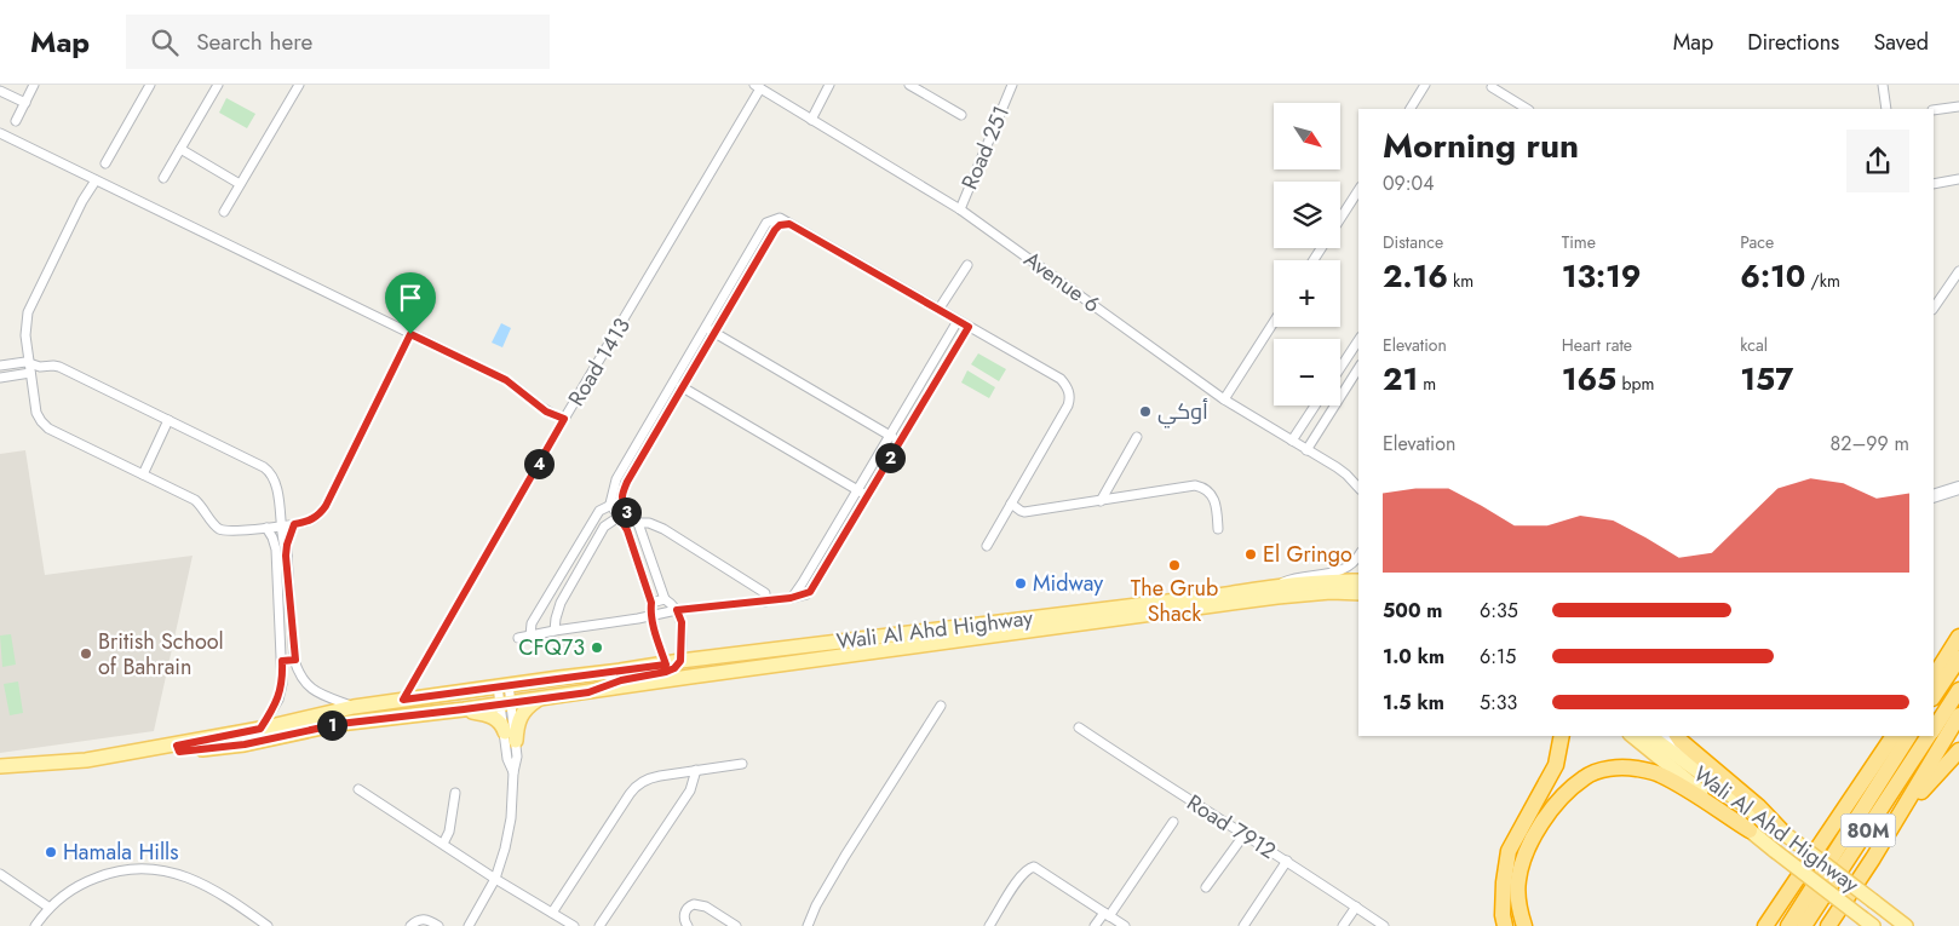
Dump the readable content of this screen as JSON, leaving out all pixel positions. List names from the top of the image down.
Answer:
{
  "streets": {
    "highway": ["80M"],
    "main road": ["Wali Al Ahd Highway"],
    "street": [
      "Road 251",
      "Avenue 6",
      "Road 1413",
      "Road 7912"
    ]
  },
  "crossings": [
    ["Road 251", "Avenue 6"],
    ["Avenue 6", "Road 1413"],
    ["Road 1413", "Wali Al Ahd Highway"]
  ],
  "places": [
    "أوكي",
    "El Gringo",
    "The Grub Shack",
    "Midway",
    "CFQ73",
    "British School of Bahrain",
    "Hamala Hills"
  ],
  "north": "bottom right",
  "page": {
    "header": "Map",
    "search": "Search here",
    "nav": ["Map", "Directions", "Saved"],
    "map_buttons": ["+", "−"],
    "heading": ["Morning run", "09:04"],
    "stats": [
      ["Distance", "2.16 km"],
      ["Time", "13:19"],
      ["Pace", "6:10 /km"],
      ["Elevation", "21 m"],
      ["Heart rate", "165 bpm"],
      ["kcal", "157"]
    ],
    "chart": ["Elevation", "82–99 m"],
    "pins": [
      "2",
      "4",
      "3",
      "1"
    ],
    "list": [
      {
        "name": "500 m",
        "note": "6:35"
      },
      {
        "name": "1.0 km",
        "note": "6:15"
      },
      {
        "name": "1.5 km",
        "note": "5:33"
      }
    ]
  }
}
